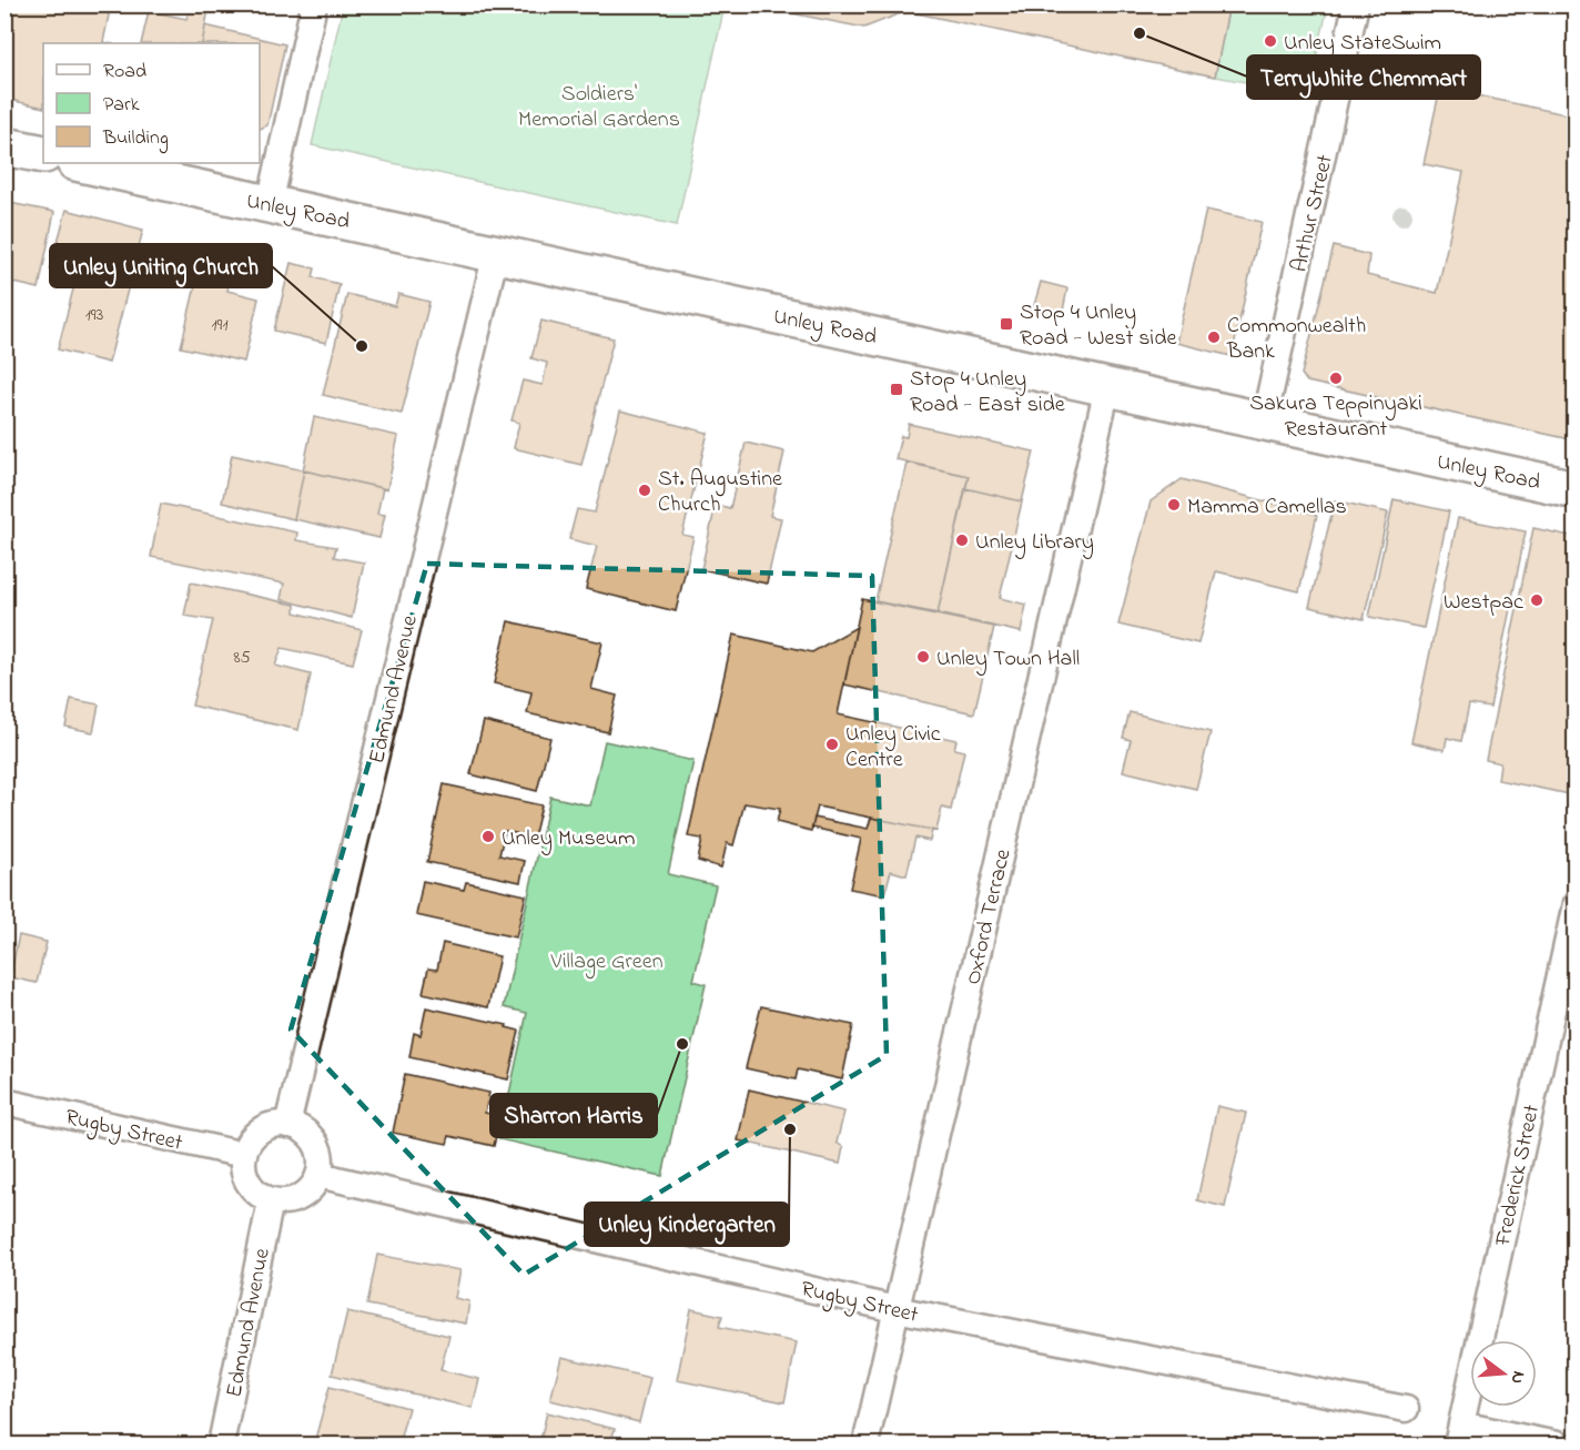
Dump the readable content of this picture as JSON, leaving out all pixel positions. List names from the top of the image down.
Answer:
{
  "streets": {
    "main road": ["Unley Road"],
    "street": [
      "Arthur Street",
      "Edmund Avenue",
      "Oxford Terrace",
      "Rugby Street",
      "Frederick Street"
    ]
  },
  "crossings": [
    ["Unley Road", "Arthur Street"],
    ["Unley Road", "Edmund Avenue"],
    ["Unley Road", "Oxford Terrace"],
    ["Edmund Avenue", "Rugby Street"],
    ["Oxford Terrace", "Rugby Street"]
  ],
  "parks": ["Soldiers' Memorial Gardens", "Village Green"],
  "places": {
    "other": [
      "TerryWhite Chemmart",
      "Unley StateSwim",
      "Commonwealth Bank",
      "Unley Uniting Church",
      "Sakura Teppinyaki Restaurant",
      "St. Augustine Church",
      "Mamma Camellas",
      "Unley Library",
      "Westpac",
      "Unley Town Hall",
      "Unley Civic Centre",
      "Unley Museum",
      "Sharron Harris",
      "Unley Kindergarten"
    ],
    "transit": ["Stop 4 Unley Road - West side", "Stop 4 Unley Road - East side"]
  },
  "house_numbers": ["193", "191", "85"],
  "legend": ["Road", "Park", "Building"],
  "north": "right"
}
